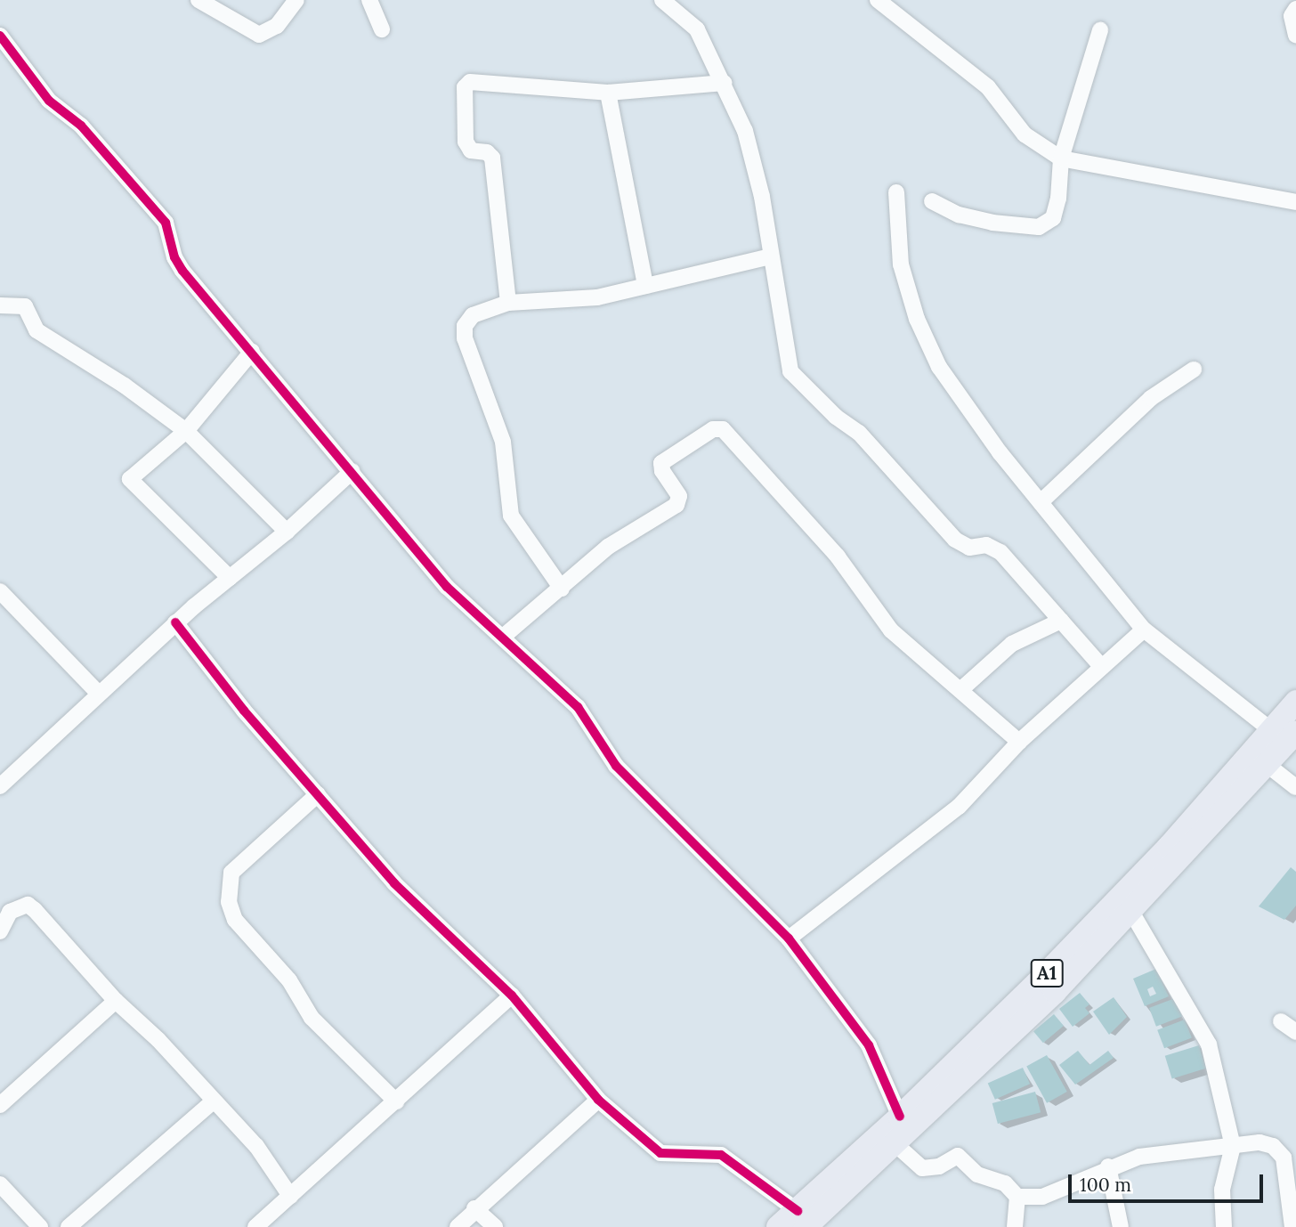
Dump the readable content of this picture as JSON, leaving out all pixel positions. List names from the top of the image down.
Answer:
{
  "streets": {
    "highway": ["A1"]
  },
  "scale_bar": "100 m"
}
